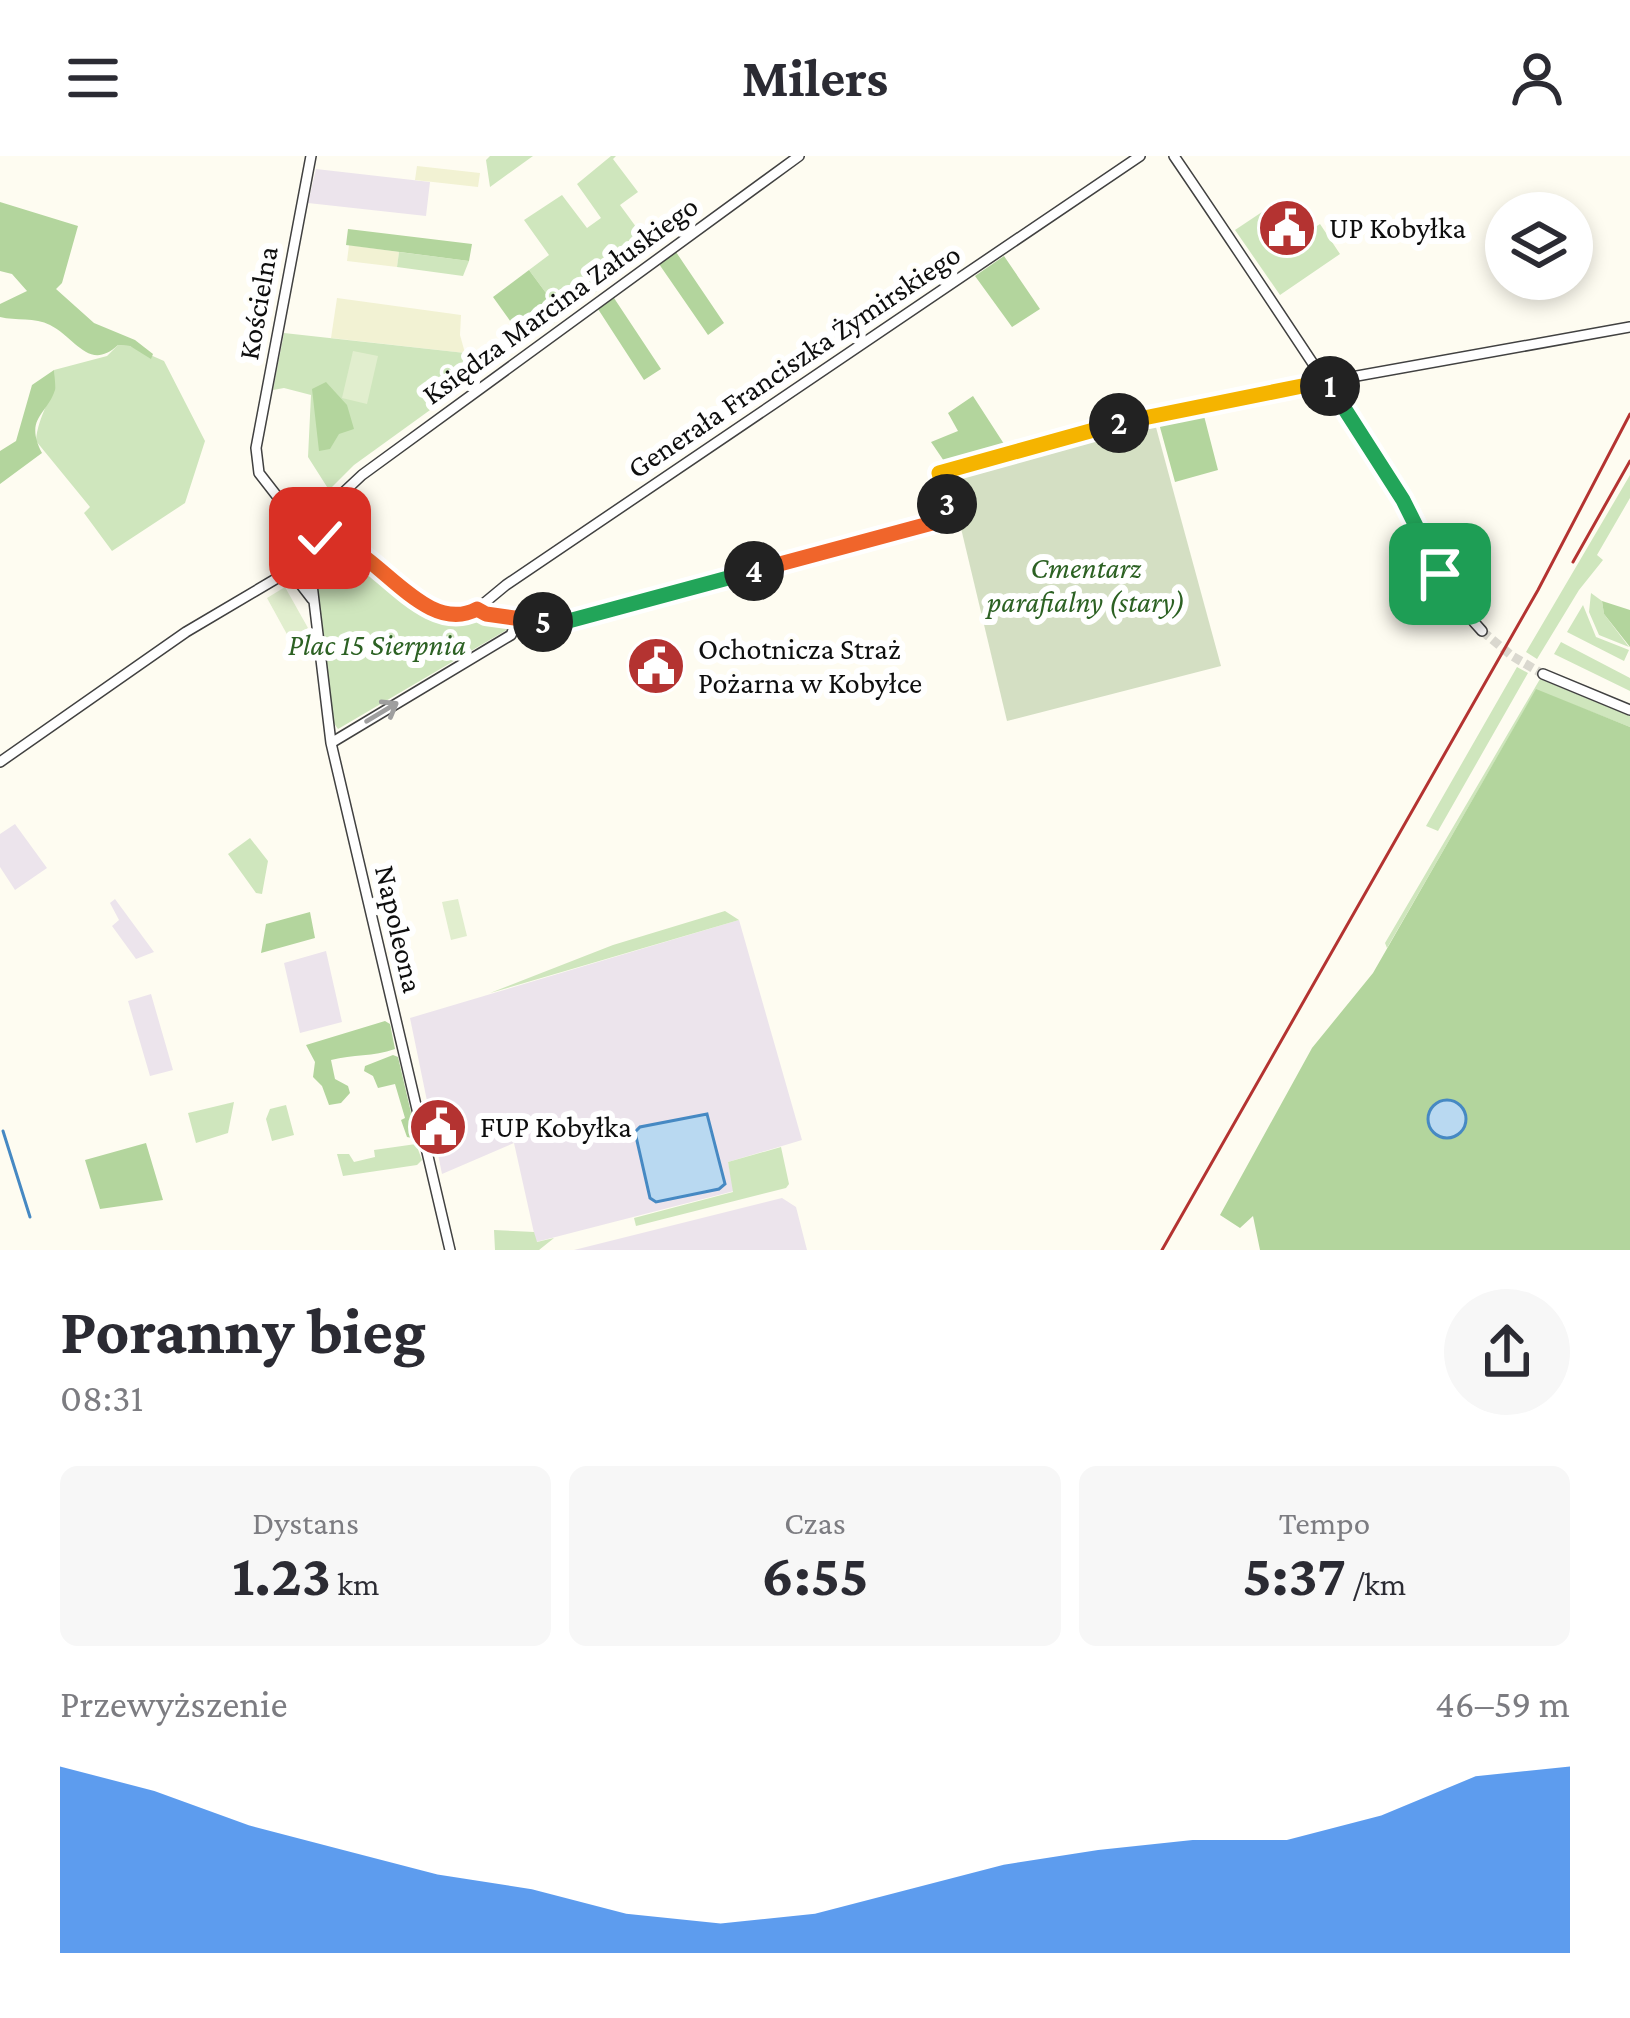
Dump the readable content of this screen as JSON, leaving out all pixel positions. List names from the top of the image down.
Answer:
{
  "streets": {
    "street": [
      "Księdza Marcina Załuskiego",
      "Kościelna",
      "Generała Franciszka Żymirskiego",
      "Napoleona"
    ]
  },
  "crossings": [
    ["Księdza Marcina Załuskiego", "Napoleona"]
  ],
  "parks": ["Cmentarz parafialny (stary)", "Plac 15 Sierpnia"],
  "places": {
    "public building": ["UP Kobyłka", "Ochotnicza Straż Pożarna w Kobyłce", "FUP Kobyłka"]
  },
  "page": {
    "header": "Milers",
    "pins": [
      "1",
      "2",
      "3",
      "4",
      "5"
    ],
    "heading": ["Poranny bieg", "08:31"],
    "stats": [
      ["Dystans", "1.23 km"],
      ["Czas", "6:55"],
      ["Tempo", "5:37 /km"]
    ],
    "chart": ["Przewyższenie", "46–59 m"]
  }
}
